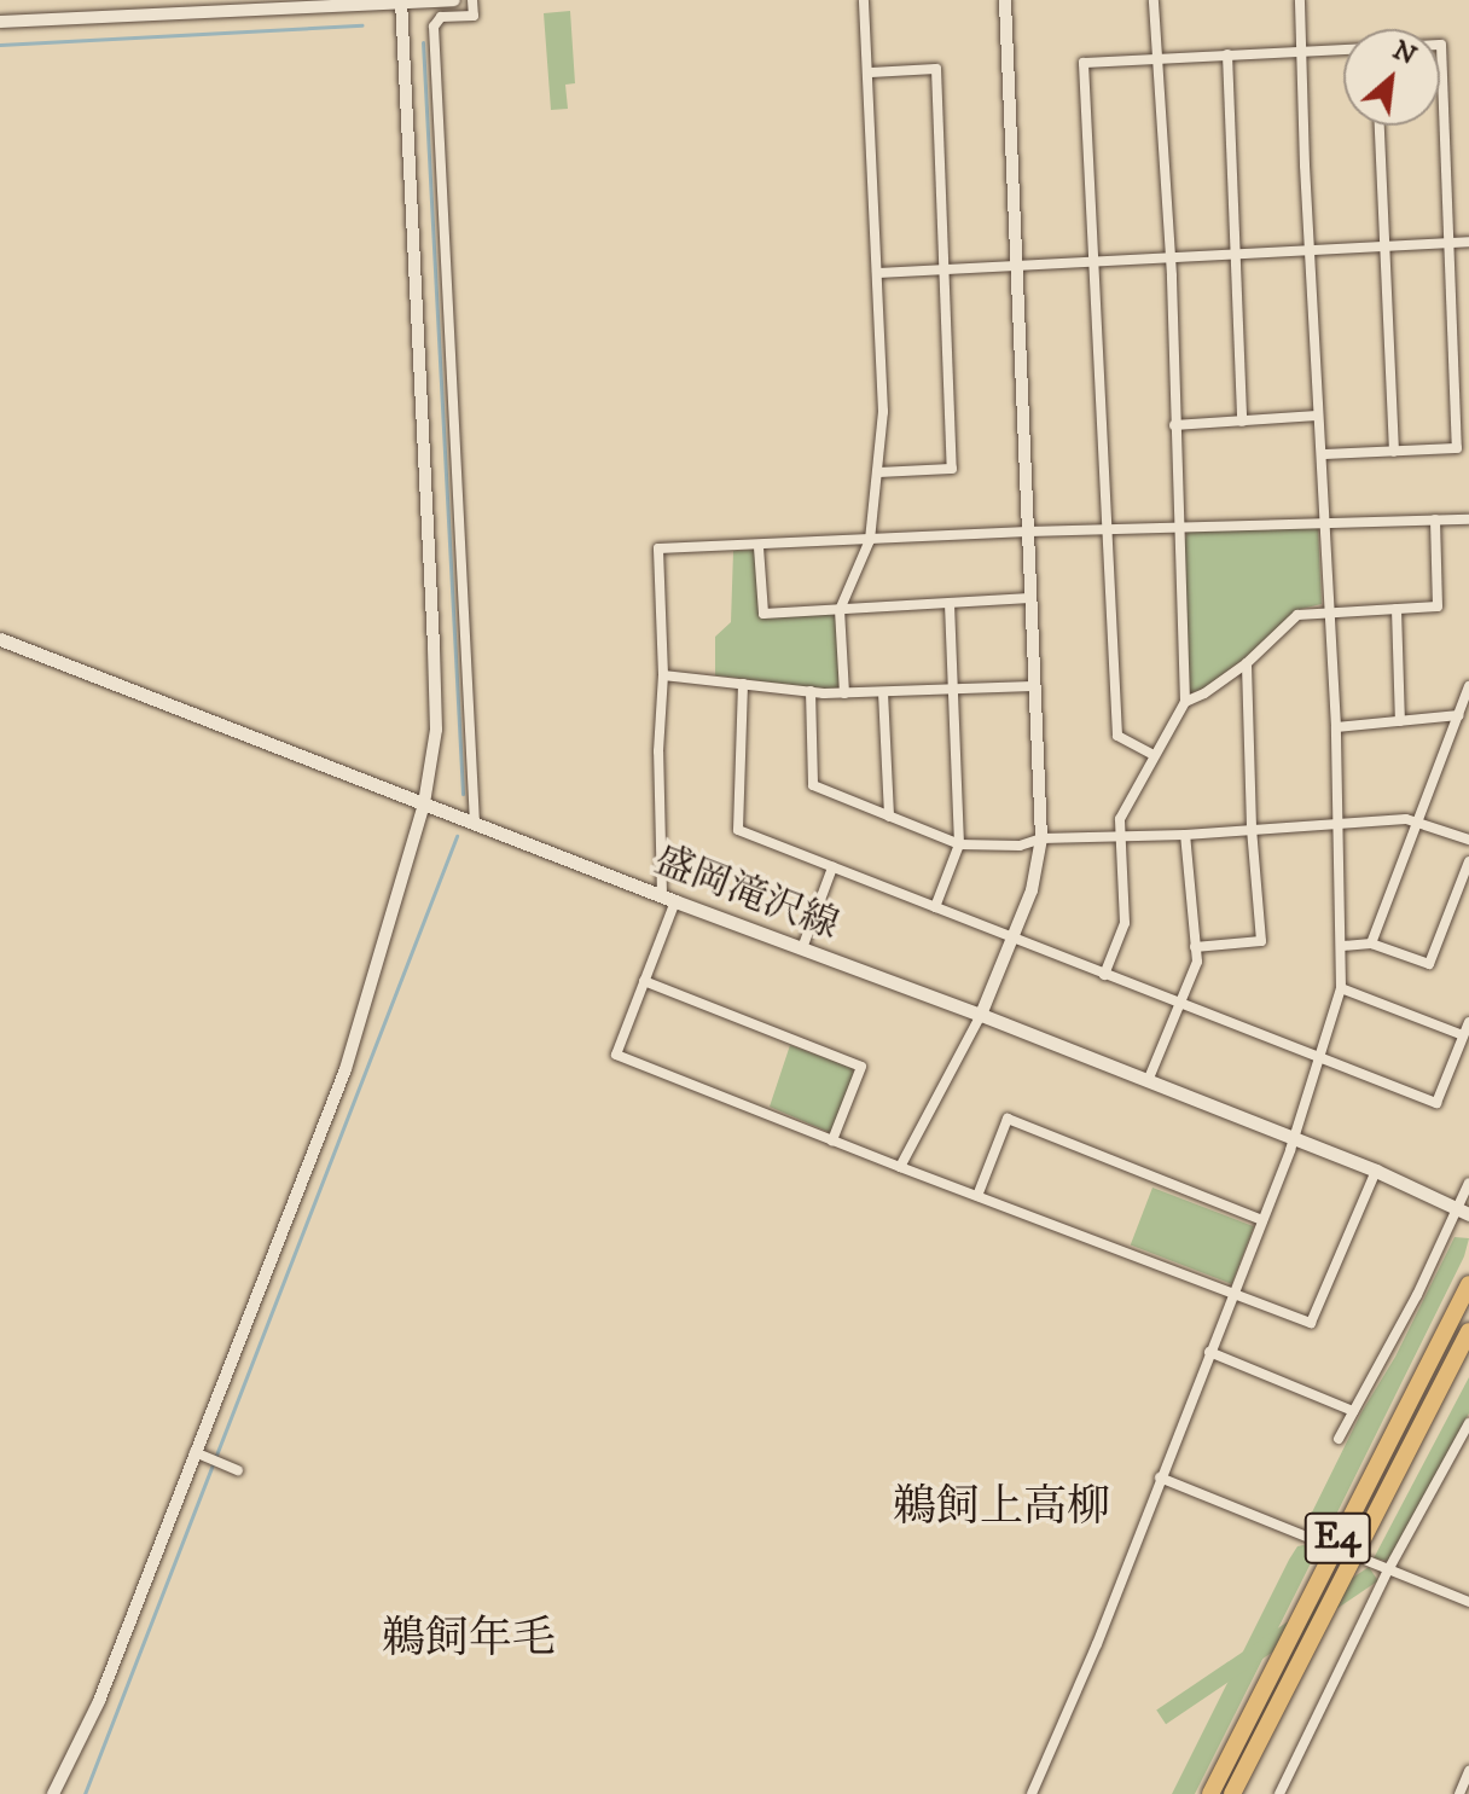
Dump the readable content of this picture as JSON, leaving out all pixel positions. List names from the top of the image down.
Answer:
{
  "streets": {
    "highway": ["E4"],
    "main road": ["盛岡滝沢線"]
  },
  "districts": ["鵜飼上高柳", "鵜飼年毛"],
  "north": "top right"
}
